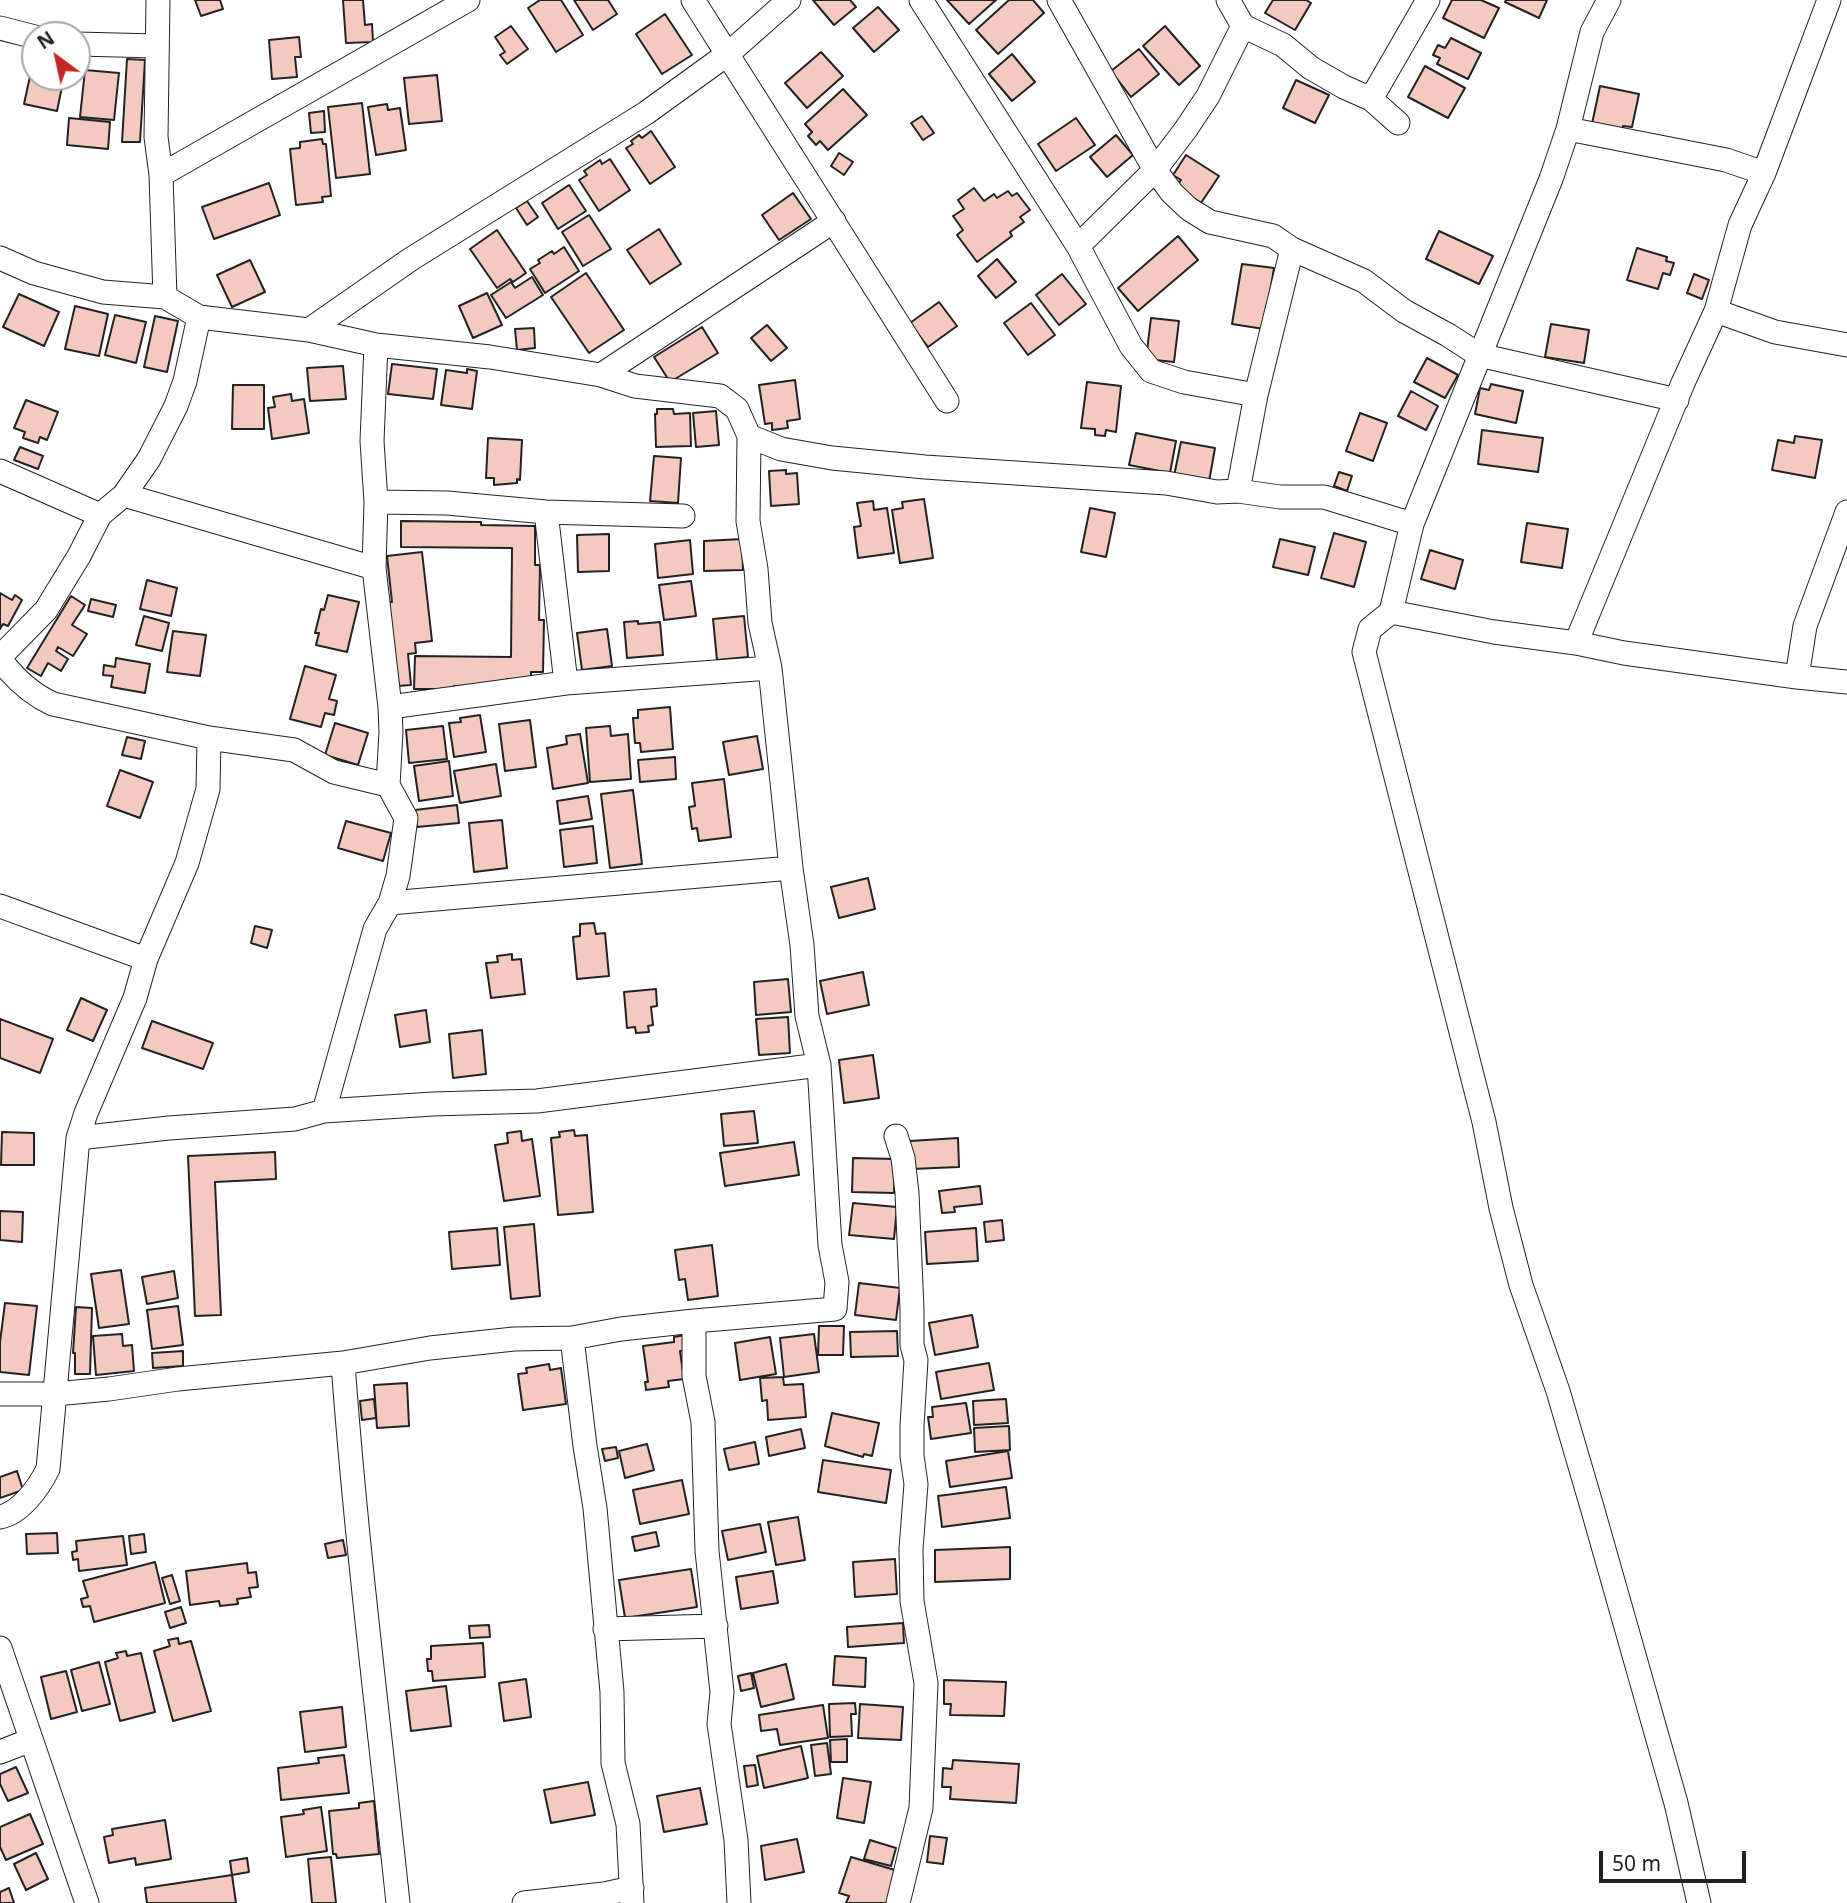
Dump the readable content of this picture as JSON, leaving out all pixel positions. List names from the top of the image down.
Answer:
{
  "scale_bar": "50 m",
  "north": "top left"
}
